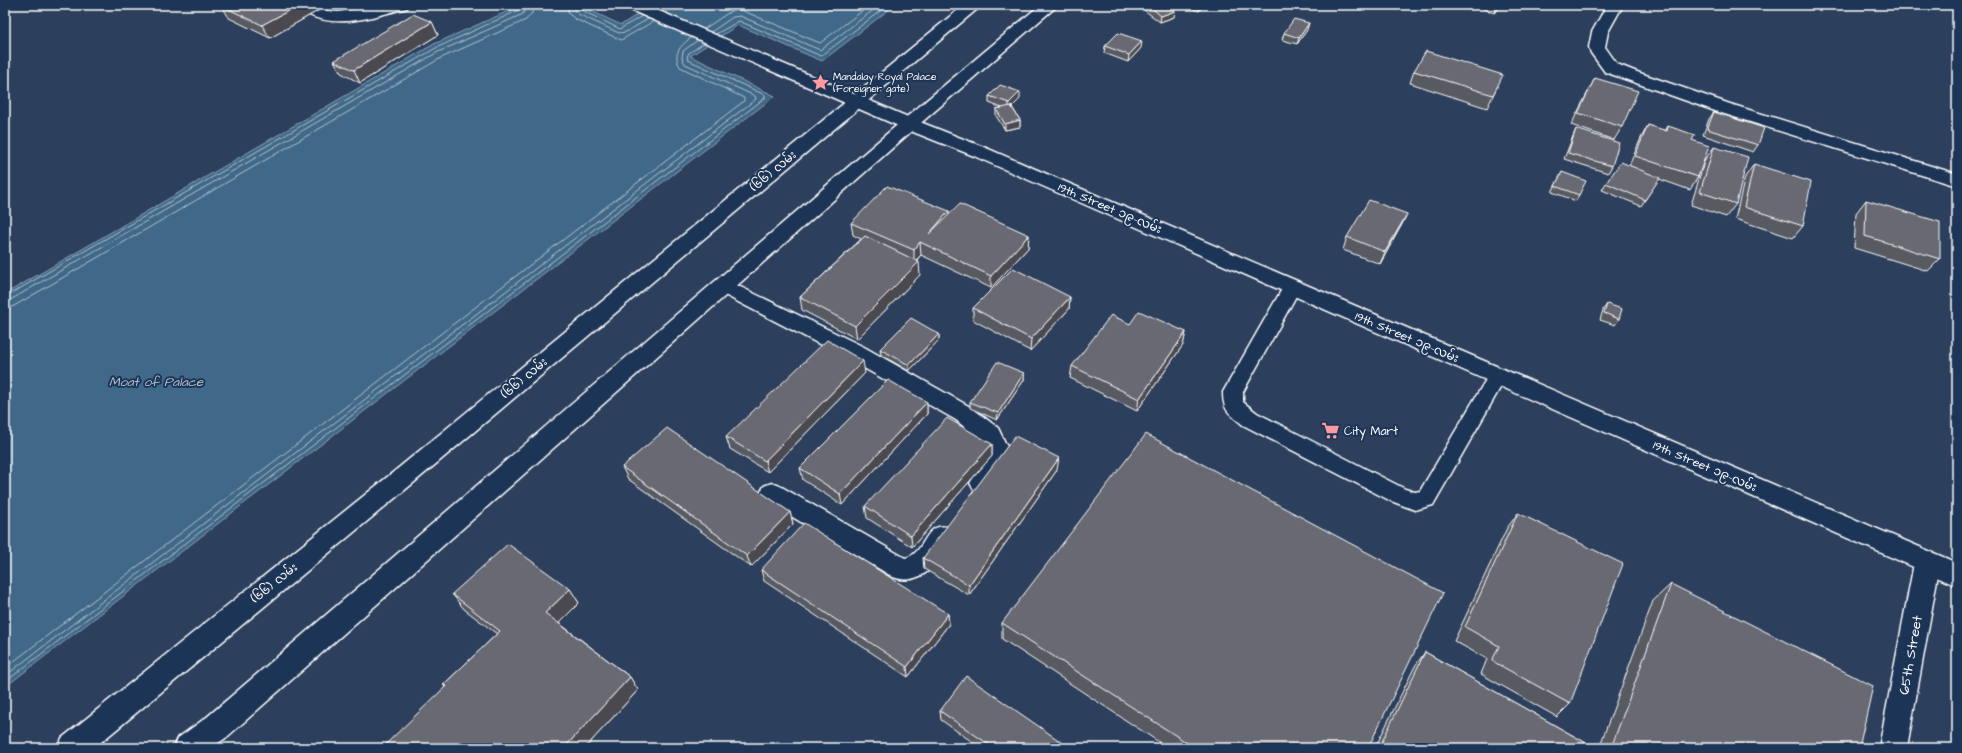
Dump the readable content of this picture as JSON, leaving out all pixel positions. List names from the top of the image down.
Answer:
{
  "streets": {
    "street": ["(၆၆) လမ်း", "19th Street ၁၉−လမ်း", "65th Street"]
  },
  "crossings": [
    ["(၆၆) လမ်း", "19th Street ၁၉−လမ်း"],
    ["19th Street ၁၉−လမ်း", "65th Street"]
  ],
  "water": ["Moat of Palace"],
  "places": {
    "place": ["Mandalay Royal Palace (Foreigner gate)"],
    "supermarket": ["City Mart"]
  }
}
